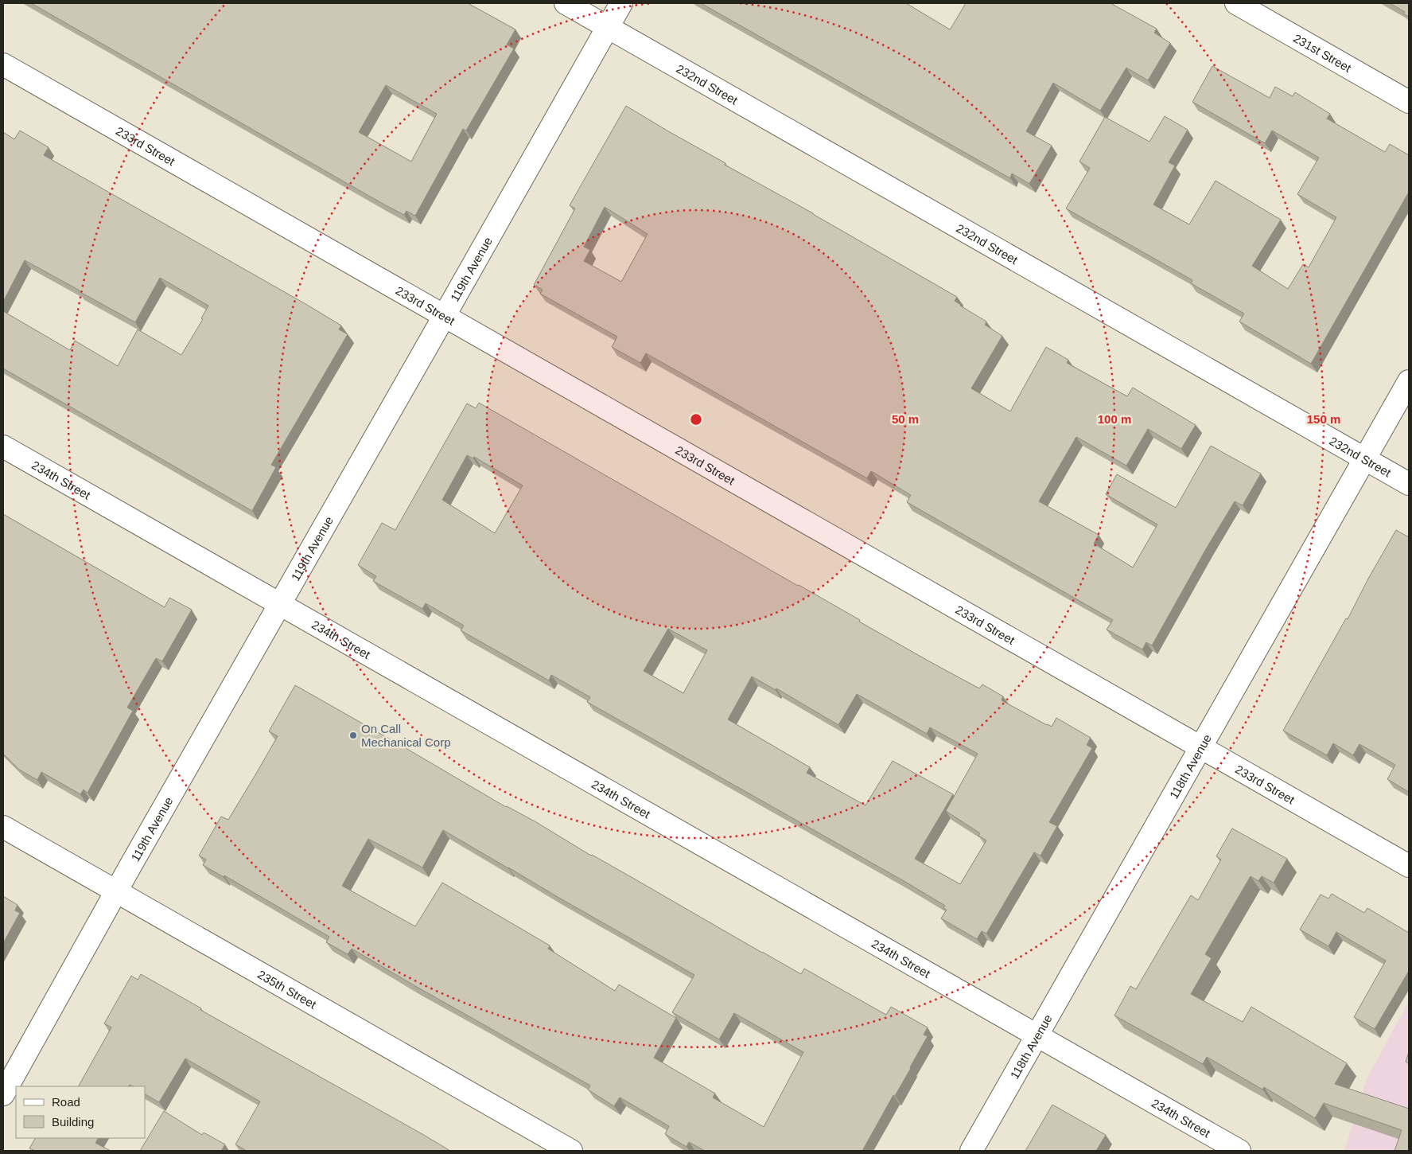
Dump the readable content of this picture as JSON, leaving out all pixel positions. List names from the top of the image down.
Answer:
{
  "streets": {
    "street": [
      "231st Street",
      "232nd Street",
      "233rd Street",
      "119th Avenue",
      "234th Street",
      "118th Avenue",
      "235th Street"
    ]
  },
  "crossings": [
    ["232nd Street", "119th Avenue"],
    ["232nd Street", "118th Avenue"],
    ["233rd Street", "119th Avenue"],
    ["233rd Street", "118th Avenue"],
    ["119th Avenue", "234th Street"],
    ["119th Avenue", "235th Street"],
    ["234th Street", "118th Avenue"]
  ],
  "places": ["On Call Mechanical Corp"],
  "legend": ["Road", "Building"],
  "rings": ["50 m", "100 m", "150 m"]
}
